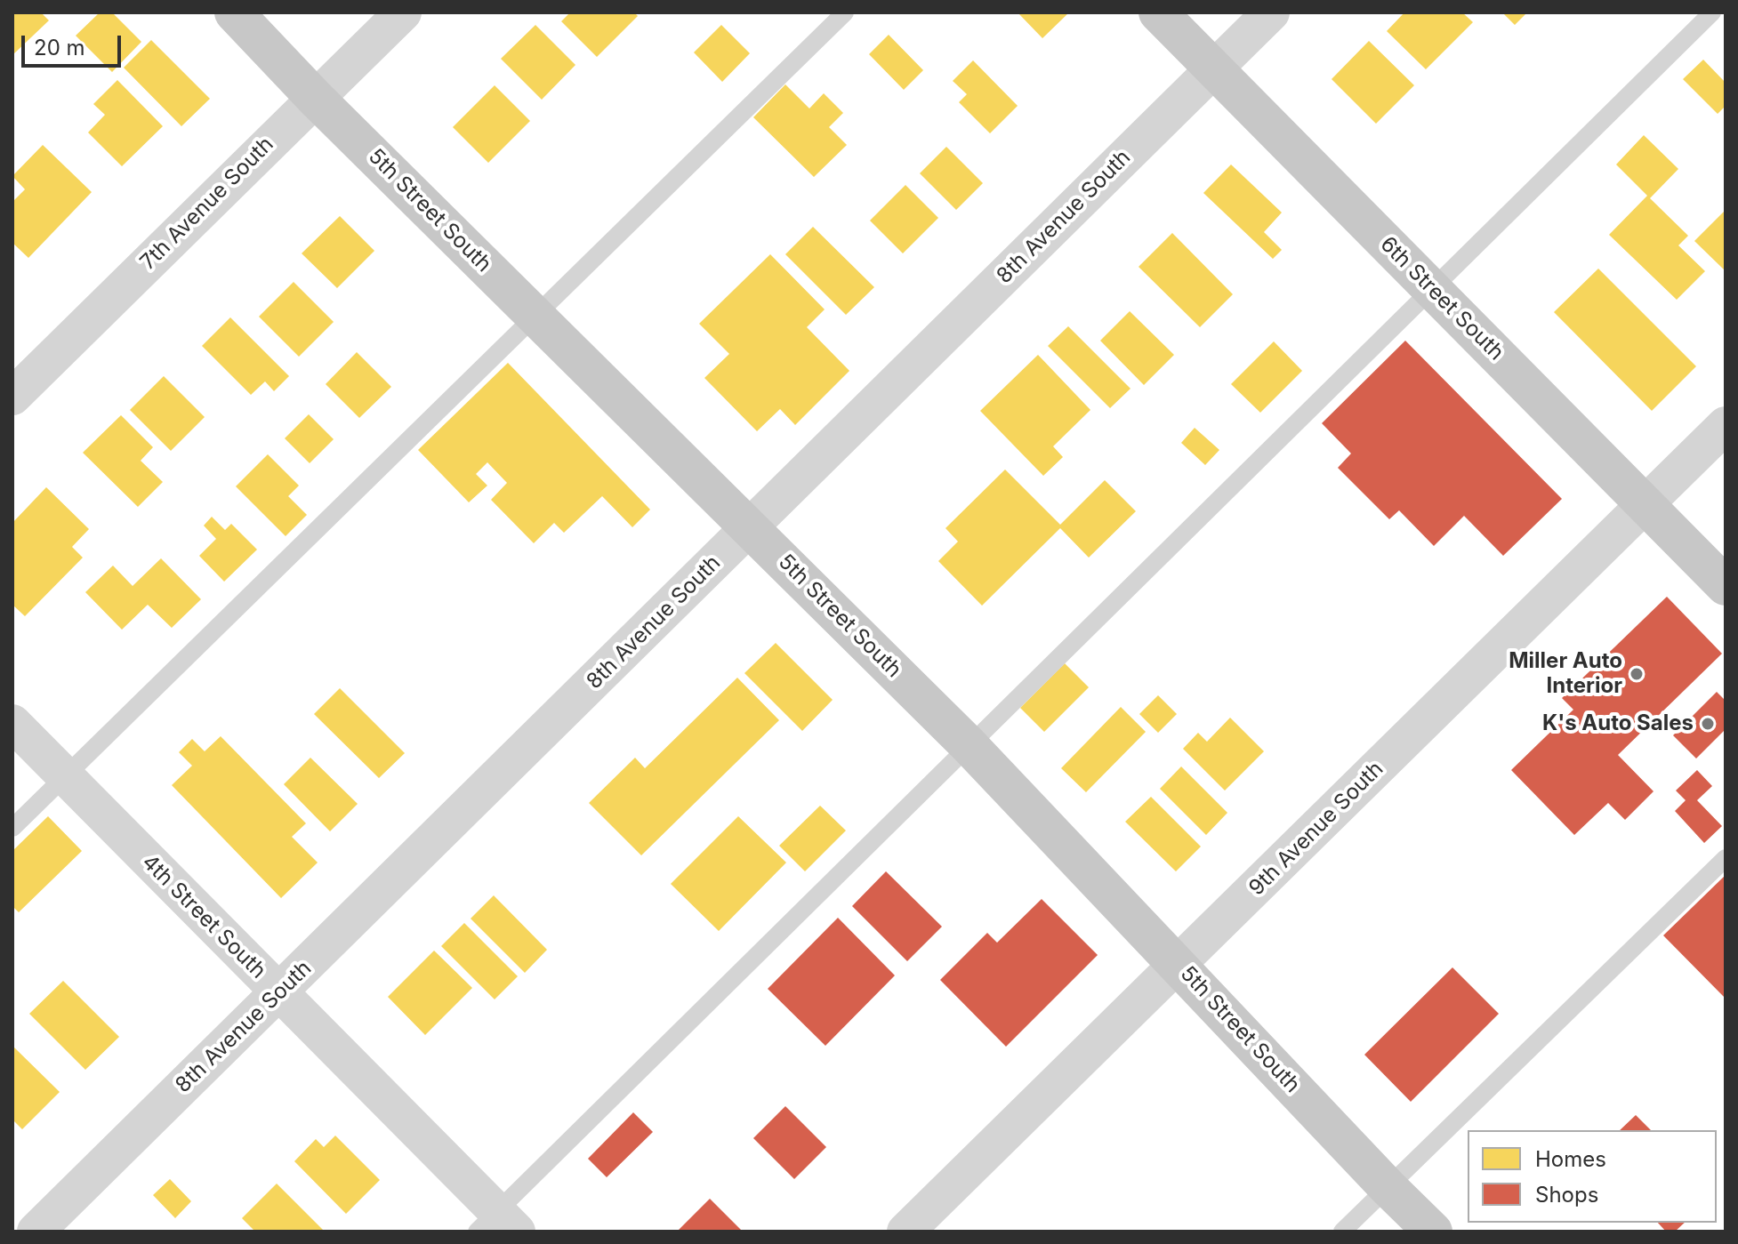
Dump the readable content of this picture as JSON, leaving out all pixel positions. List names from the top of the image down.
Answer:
{
  "streets": {
    "main road": ["5th Street South", "6th Street South"],
    "street": [
      "7th Avenue South",
      "8th Avenue South",
      "9th Avenue South",
      "4th Street South"
    ]
  },
  "crossings": [
    ["7th Avenue South", "5th Street South"],
    ["5th Street South", "8th Avenue South"],
    ["5th Street South", "9th Avenue South"],
    ["8th Avenue South", "6th Street South"],
    ["8th Avenue South", "4th Street South"],
    ["6th Street South", "9th Avenue South"]
  ],
  "places": ["Miller Auto Interior", "K's Auto Sales"],
  "legend": ["Homes", "Shops"],
  "scale_bar": "20 m"
}
